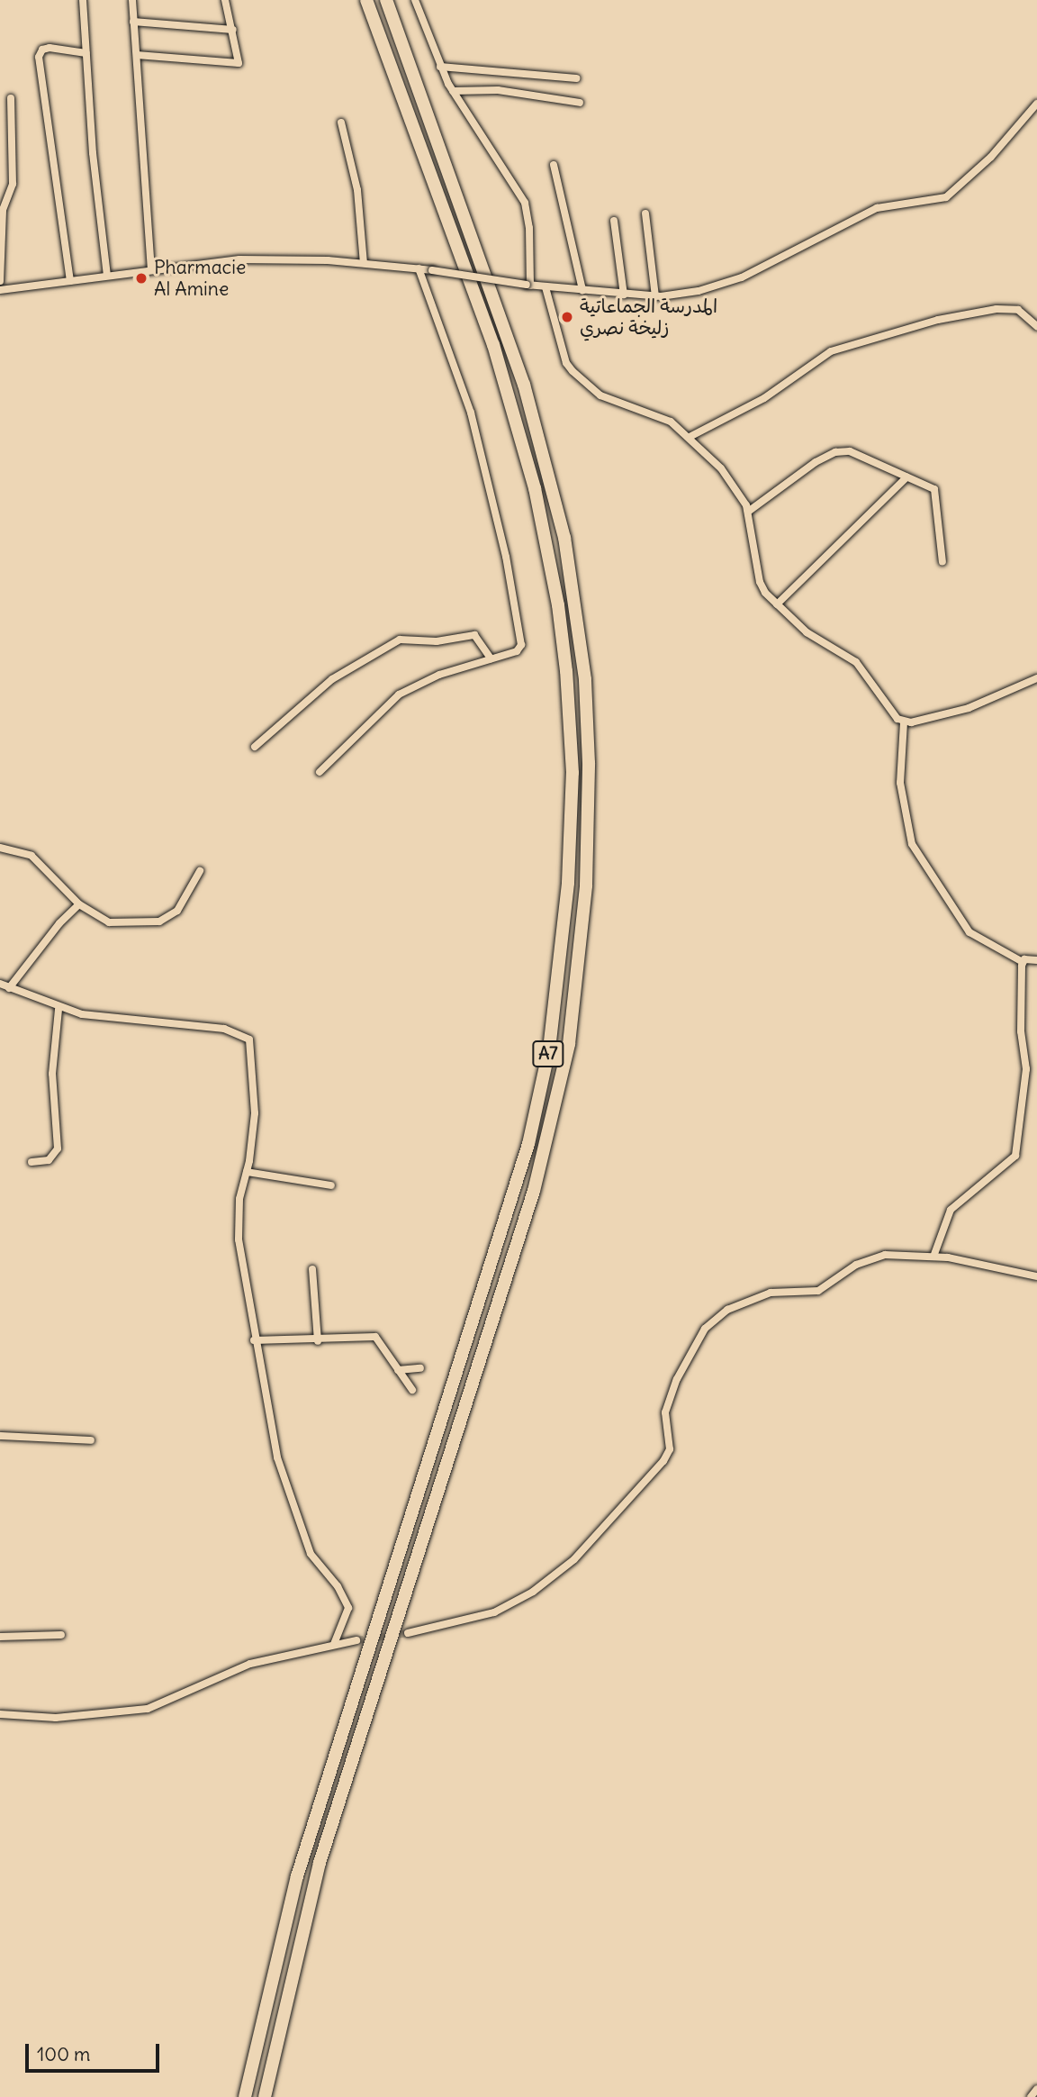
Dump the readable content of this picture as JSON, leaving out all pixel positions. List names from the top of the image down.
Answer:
{
  "streets": {
    "highway": ["A7"]
  },
  "places": ["Pharmacie Al Amine", "المدرسة الجماعاتية زليخة نصري"],
  "scale_bar": "100 m"
}
